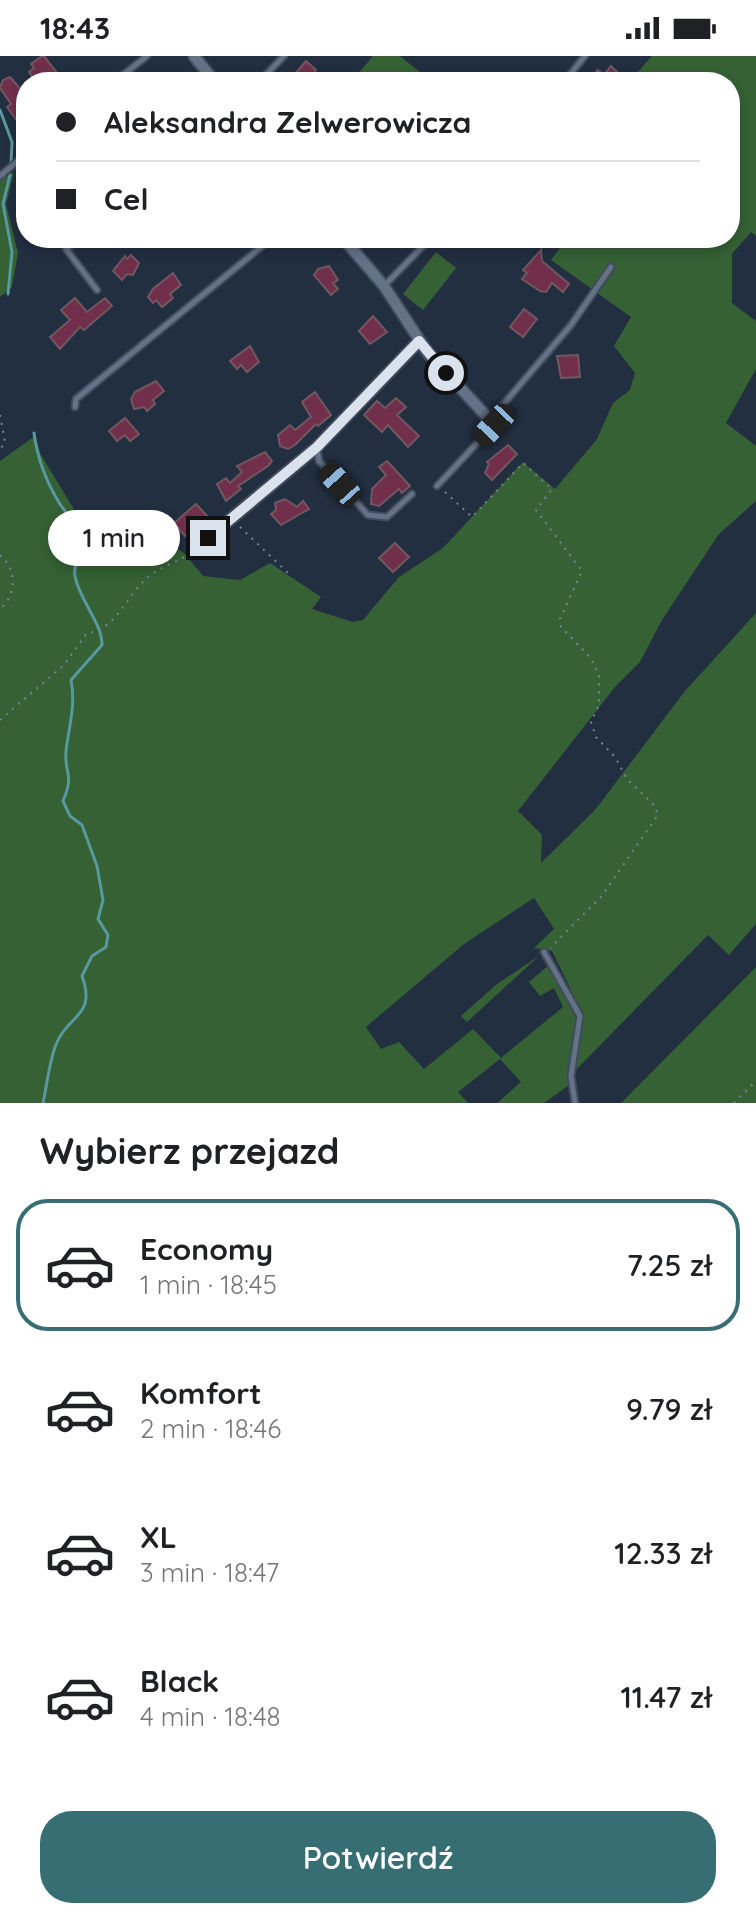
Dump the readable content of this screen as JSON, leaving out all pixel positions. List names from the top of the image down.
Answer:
{
  "page": {
    "status": "18:43",
    "banner": ["Aleksandra Zelwerowicza", "Cel"],
    "bubble": "1 min",
    "heading": "Wybierz przejazd",
    "list": [
      {
        "name": "Economy",
        "note": "1 min · 18:45",
        "value": "7.25 zł"
      },
      {
        "name": "Komfort",
        "note": "2 min · 18:46",
        "value": "9.79 zł"
      },
      {
        "name": "XL",
        "note": "3 min · 18:47",
        "value": "12.33 zł"
      },
      {
        "name": "Black",
        "note": "4 min · 18:48",
        "value": "11.47 zł"
      }
    ],
    "buttons": "Potwierdź"
  }
}
